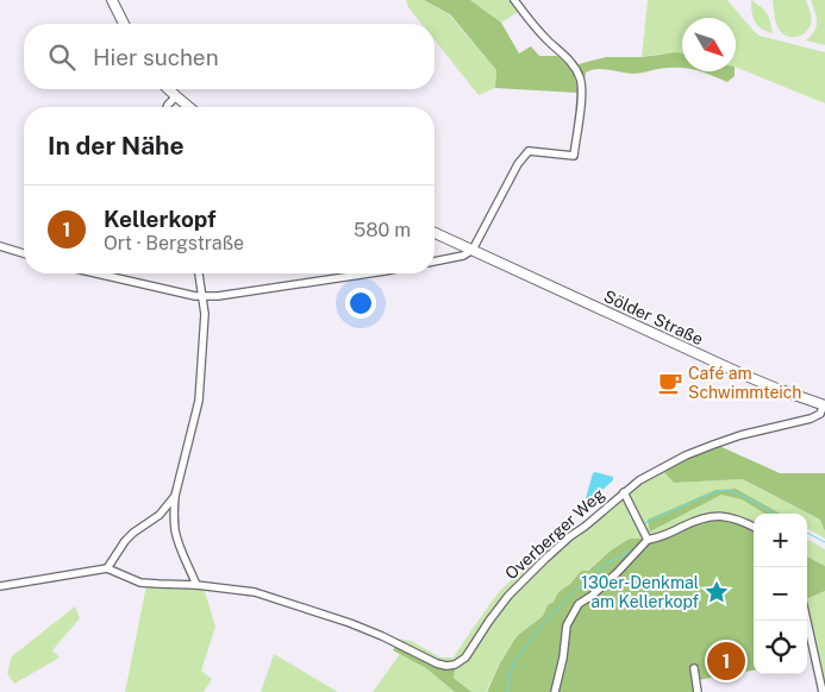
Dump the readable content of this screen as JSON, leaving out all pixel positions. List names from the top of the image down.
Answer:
{
  "streets": {
    "main road": ["Sölder Straße"],
    "street": ["Overberger Weg"]
  },
  "crossings": [
    ["Sölder Straße", "Overberger Weg"]
  ],
  "places": {
    "cafe": ["Café am Schwimmteich"],
    "place": ["130er-Denkmal am Kellerkopf"]
  },
  "north": "bottom right",
  "page": {
    "search": "Hier suchen",
    "heading": "In der Nähe",
    "list": [
      {
        "mark": "1",
        "name": "Kellerkopf",
        "note": "Ort · Bergstraße",
        "value": "580 m"
      }
    ],
    "map_buttons": ["+", "−"],
    "pins": "1"
  }
}
